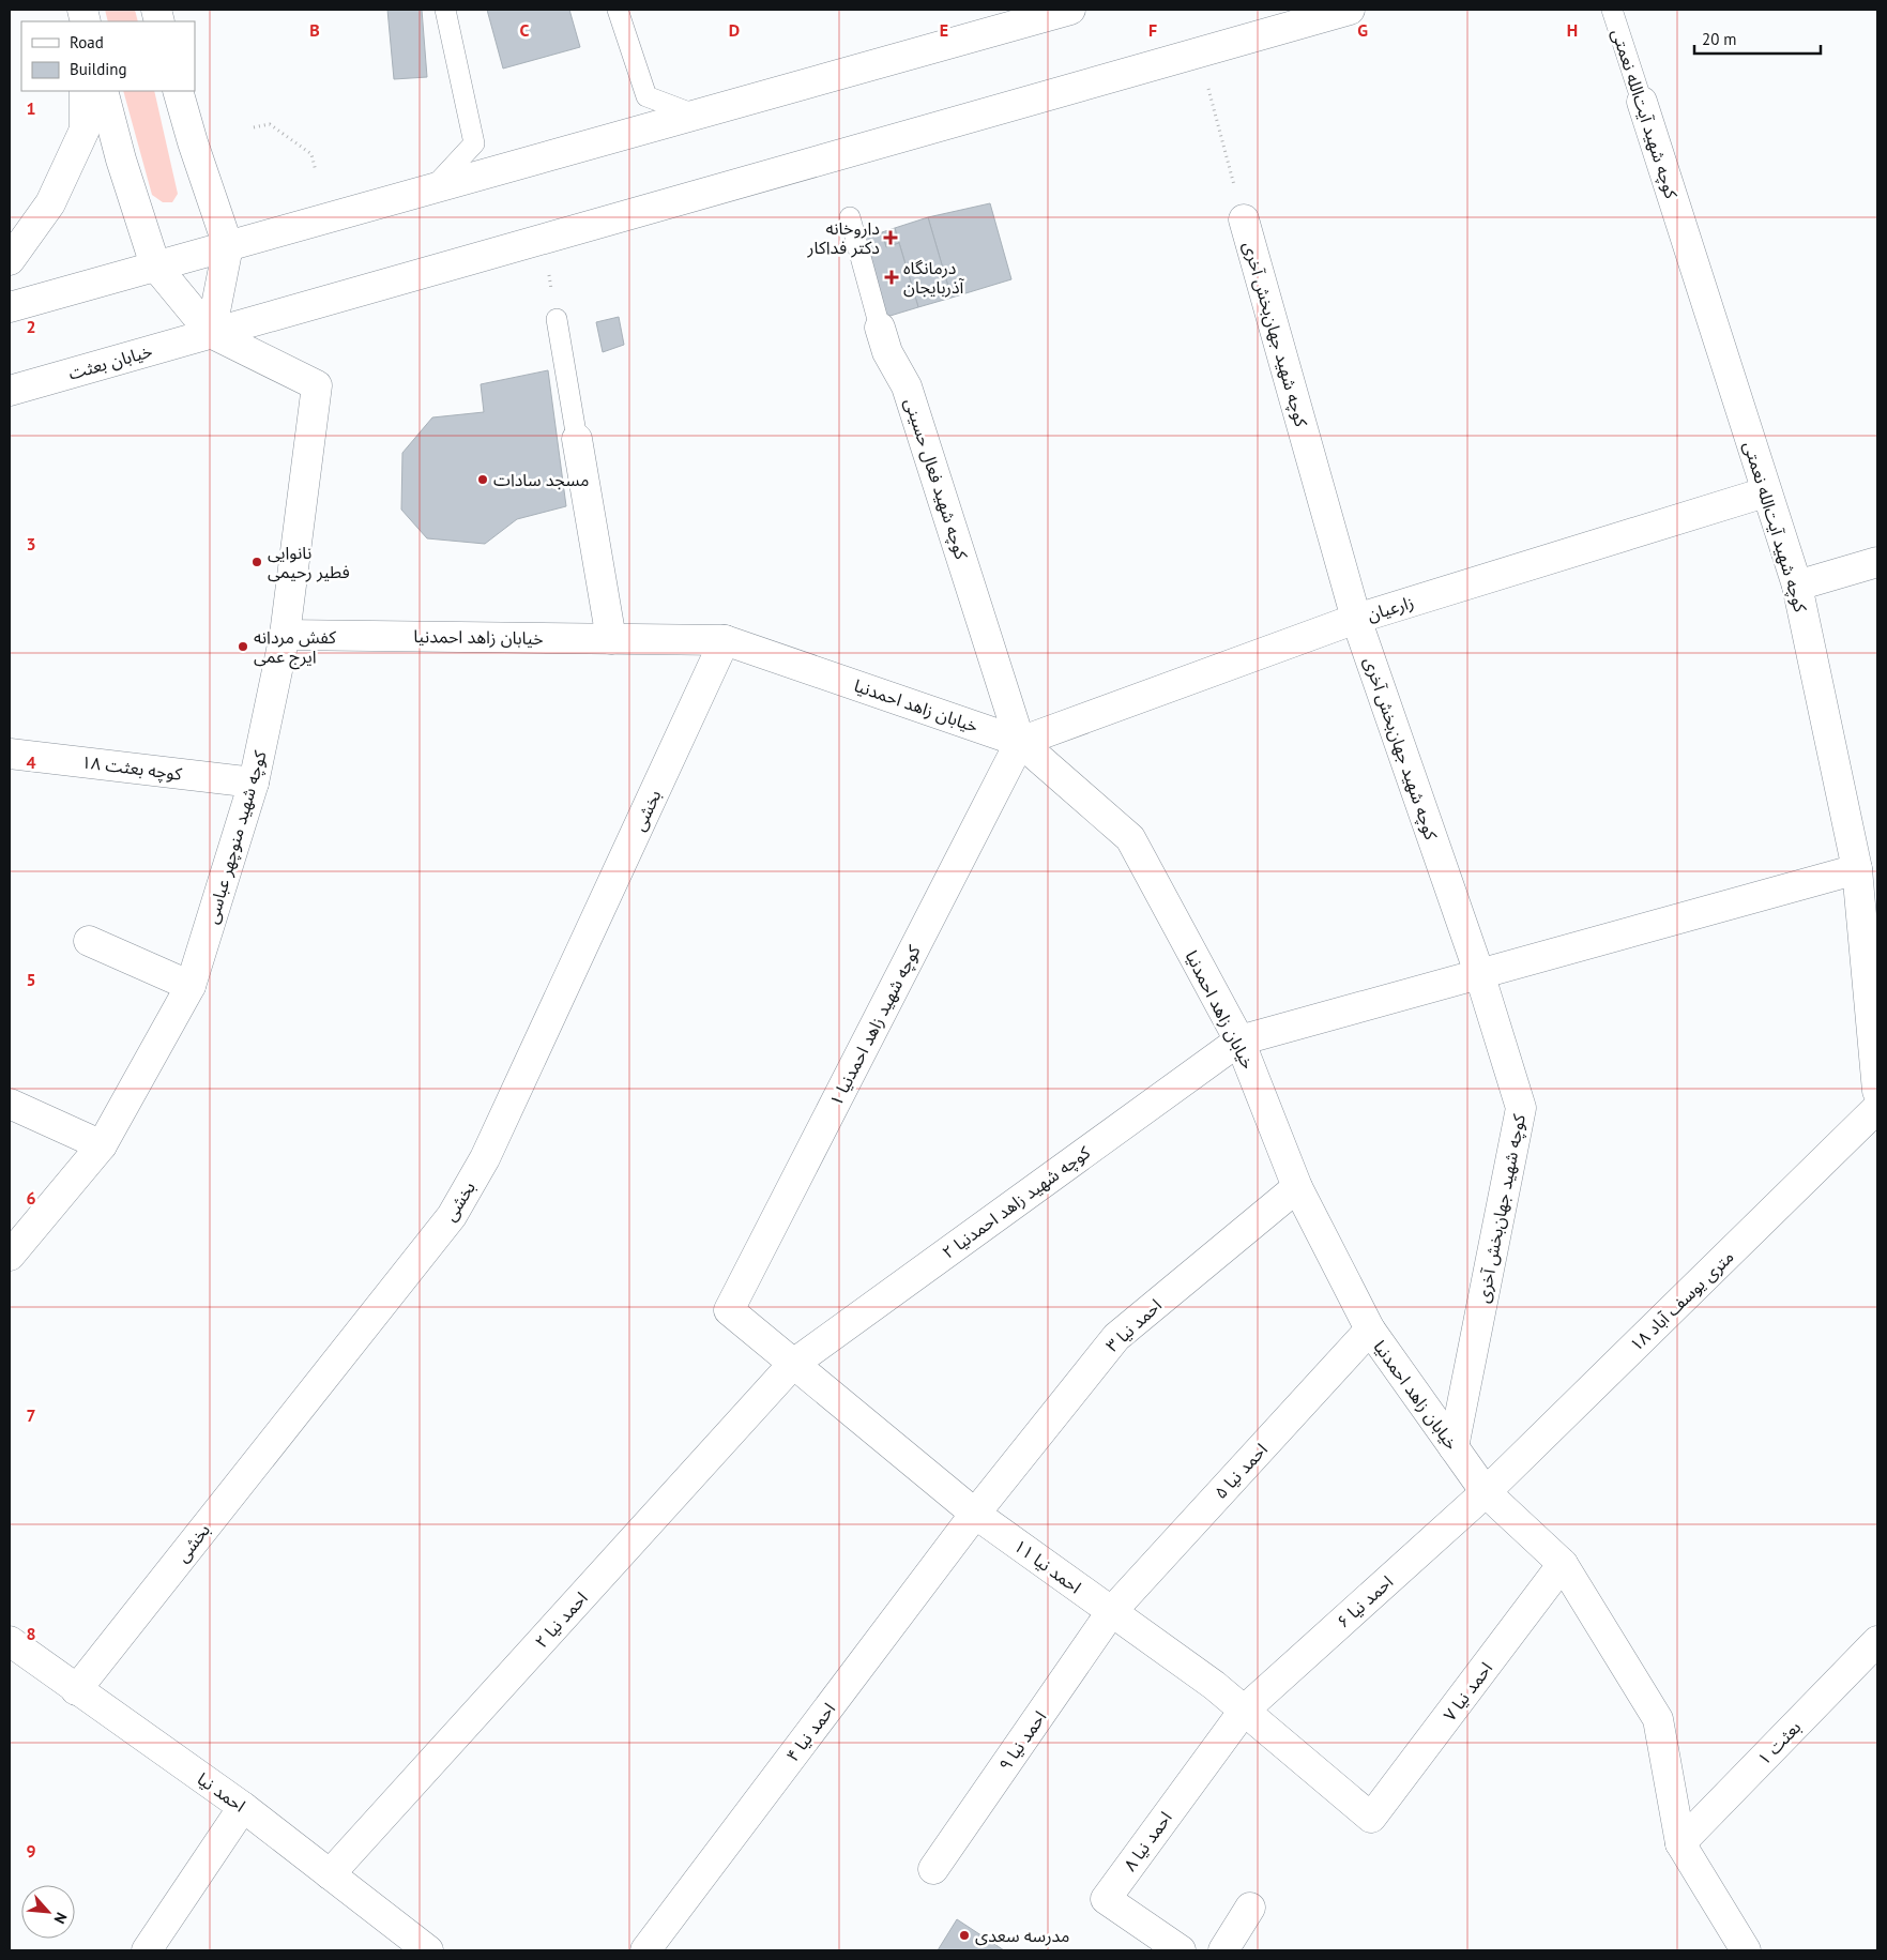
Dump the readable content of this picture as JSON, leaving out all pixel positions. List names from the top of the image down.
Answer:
{
  "streets": {
    "street": [
      "کوچه شهید آیت‌الله نعمتی",
      "کوچه شهید جهان‌بخش آخری",
      "خیابان بعثت",
      "کوچه شهید فعال حسینی",
      "زارعیان",
      "خیابان زاهد احمدنیا",
      "کوچه بعثت ۱۸",
      "بخشی",
      "کوچه شهید منوچهر عباسی",
      "کوچه شهید زاهد احمدنیا ۱",
      "کوچه شهید زاهد احمدنیا ۲",
      "۱۸ متری یوسف آباد",
      "احمد نیا ۳",
      "احمد نیا ۵",
      "احمد نیا ۱۱",
      "احمد نیا ۶",
      "احمد نیا ۲",
      "احمد نیا ۷",
      "احمد نیا ۴",
      "احمد نیا ۹",
      "بعثت ۱",
      "احمد نیا",
      "احمد نیا ۸"
    ]
  },
  "crossings": [
    ["کوچه شهید آیت‌الله نعمتی", "زارعیان"],
    ["کوچه شهید جهان‌بخش آخری", "خیابان بعثت"],
    ["کوچه شهید جهان‌بخش آخری", "زارعیان"],
    ["کوچه شهید جهان‌بخش آخری", "خیابان زاهد احمدنیا"],
    ["خیابان بعثت", "کوچه شهید منوچهر عباسی"],
    ["کوچه شهید فعال حسینی", "زارعیان"],
    ["کوچه شهید فعال حسینی", "خیابان زاهد احمدنیا"],
    ["کوچه شهید فعال حسینی", "کوچه شهید زاهد احمدنیا ۱"],
    ["زارعیان", "خیابان زاهد احمدنیا"],
    ["زارعیان", "کوچه شهید زاهد احمدنیا ۱"],
    ["خیابان زاهد احمدنیا", "بخشی"],
    ["خیابان زاهد احمدنیا", "کوچه شهید منوچهر عباسی"],
    ["خیابان زاهد احمدنیا", "کوچه شهید زاهد احمدنیا ۱"],
    ["خیابان زاهد احمدنیا", "کوچه شهید زاهد احمدنیا ۲"],
    ["خیابان زاهد احمدنیا", "۱۸ متری یوسف آباد"],
    ["خیابان زاهد احمدنیا", "احمد نیا ۳"],
    ["خیابان زاهد احمدنیا", "احمد نیا ۵"],
    ["خیابان زاهد احمدنیا", "احمد نیا ۶"],
    ["خیابان زاهد احمدنیا", "احمد نیا ۷"],
    ["خیابان زاهد احمدنیا", "بعثت ۱"],
    ["کوچه بعثت ۱۸", "کوچه شهید منوچهر عباسی"],
    ["بخشی", "احمد نیا"],
    ["کوچه شهید زاهد احمدنیا ۱", "احمد نیا ۱۱"],
    ["کوچه شهید زاهد احمدنیا ۲", "احمد نیا ۱۱"],
    ["کوچه شهید زاهد احمدنیا ۲", "احمد نیا ۲"],
    ["۱۸ متری یوسف آباد", "احمد نیا ۶"],
    ["احمد نیا ۳", "احمد نیا ۱۱"],
    ["احمد نیا ۳", "احمد نیا ۴"],
    ["احمد نیا ۵", "احمد نیا ۱۱"],
    ["احمد نیا ۵", "احمد نیا ۹"],
    ["احمد نیا ۱۱", "احمد نیا ۶"],
    ["احمد نیا ۱۱", "احمد نیا ۲"],
    ["احمد نیا ۱۱", "احمد نیا ۷"],
    ["احمد نیا ۱۱", "احمد نیا ۴"],
    ["احمد نیا ۱۱", "احمد نیا ۹"],
    ["احمد نیا ۱۱", "احمد نیا ۸"],
    ["احمد نیا ۶", "احمد نیا ۸"],
    ["احمد نیا ۲", "احمد نیا"]
  ],
  "places": {
    "health": ["داروخانه دکتر فداکار", "درمانگاه آذربایجان"],
    "other": [
      "مسجد سادات",
      "نانوایی فطیر رحیمی",
      "کفش مردانه ایرج عمی",
      "مدرسه سعدی"
    ]
  },
  "legend": ["Road", "Building"],
  "scale_bar": "20 m",
  "north": "bottom right",
  "grid": {
    "columns": [
      "B",
      "C",
      "D",
      "E",
      "F",
      "G",
      "H"
    ],
    "rows": [
      "1",
      "2",
      "3",
      "4",
      "5",
      "6",
      "7",
      "8",
      "9"
    ]
  }
}
